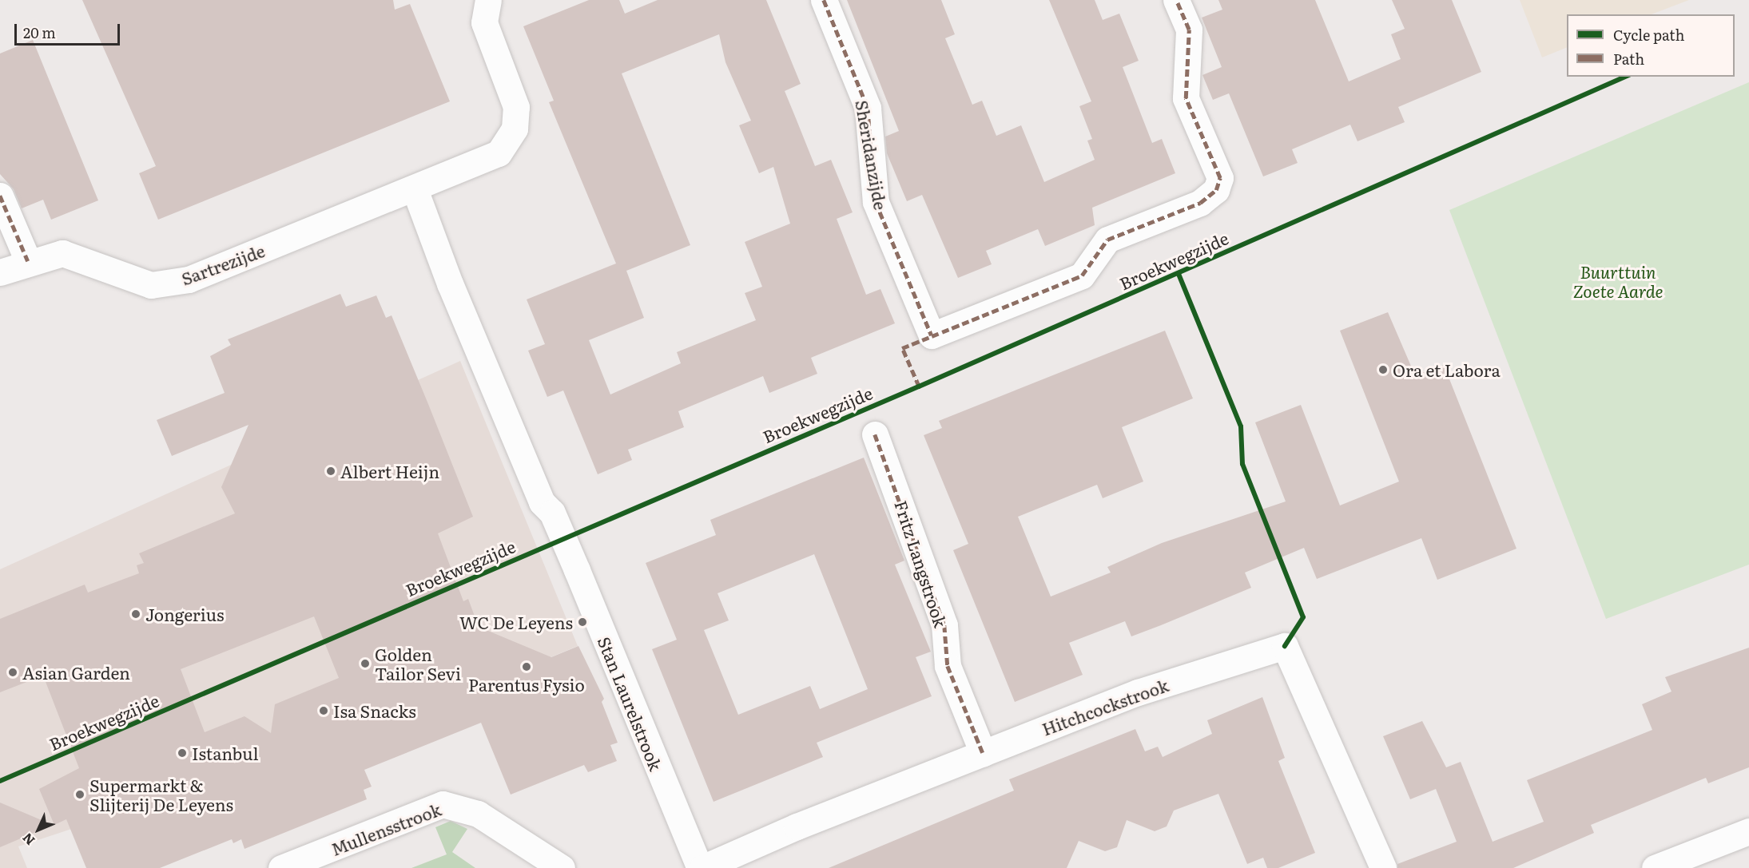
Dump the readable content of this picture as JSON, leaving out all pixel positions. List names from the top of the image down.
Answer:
{
  "streets": {
    "street": [
      "Sheridanzijde",
      "Sartrezijde",
      "Fritz Langstrook",
      "Stan Laurelstrook",
      "Hitchcockstrook",
      "Mullensstrook"
    ],
    "cycle path": ["Broekwegzijde"]
  },
  "crossings": [
    ["Sartrezijde", "Stan Laurelstrook"],
    ["Fritz Langstrook", "Hitchcockstrook"],
    ["Stan Laurelstrook", "Hitchcockstrook"]
  ],
  "parks": ["Buurttuin Zoete Aarde"],
  "places": [
    "Ora et Labora",
    "Albert Heijn",
    "Jongerius",
    "WC De Leyens",
    "Golden Tailor Sevi",
    "Parentus Fysio",
    "Asian Garden",
    "Isa Snacks",
    "Istanbul",
    "Supermarkt & Slijterij De Leyens"
  ],
  "legend": ["Cycle path", "Path"],
  "scale_bar": "20 m",
  "north": "bottom left"
}
